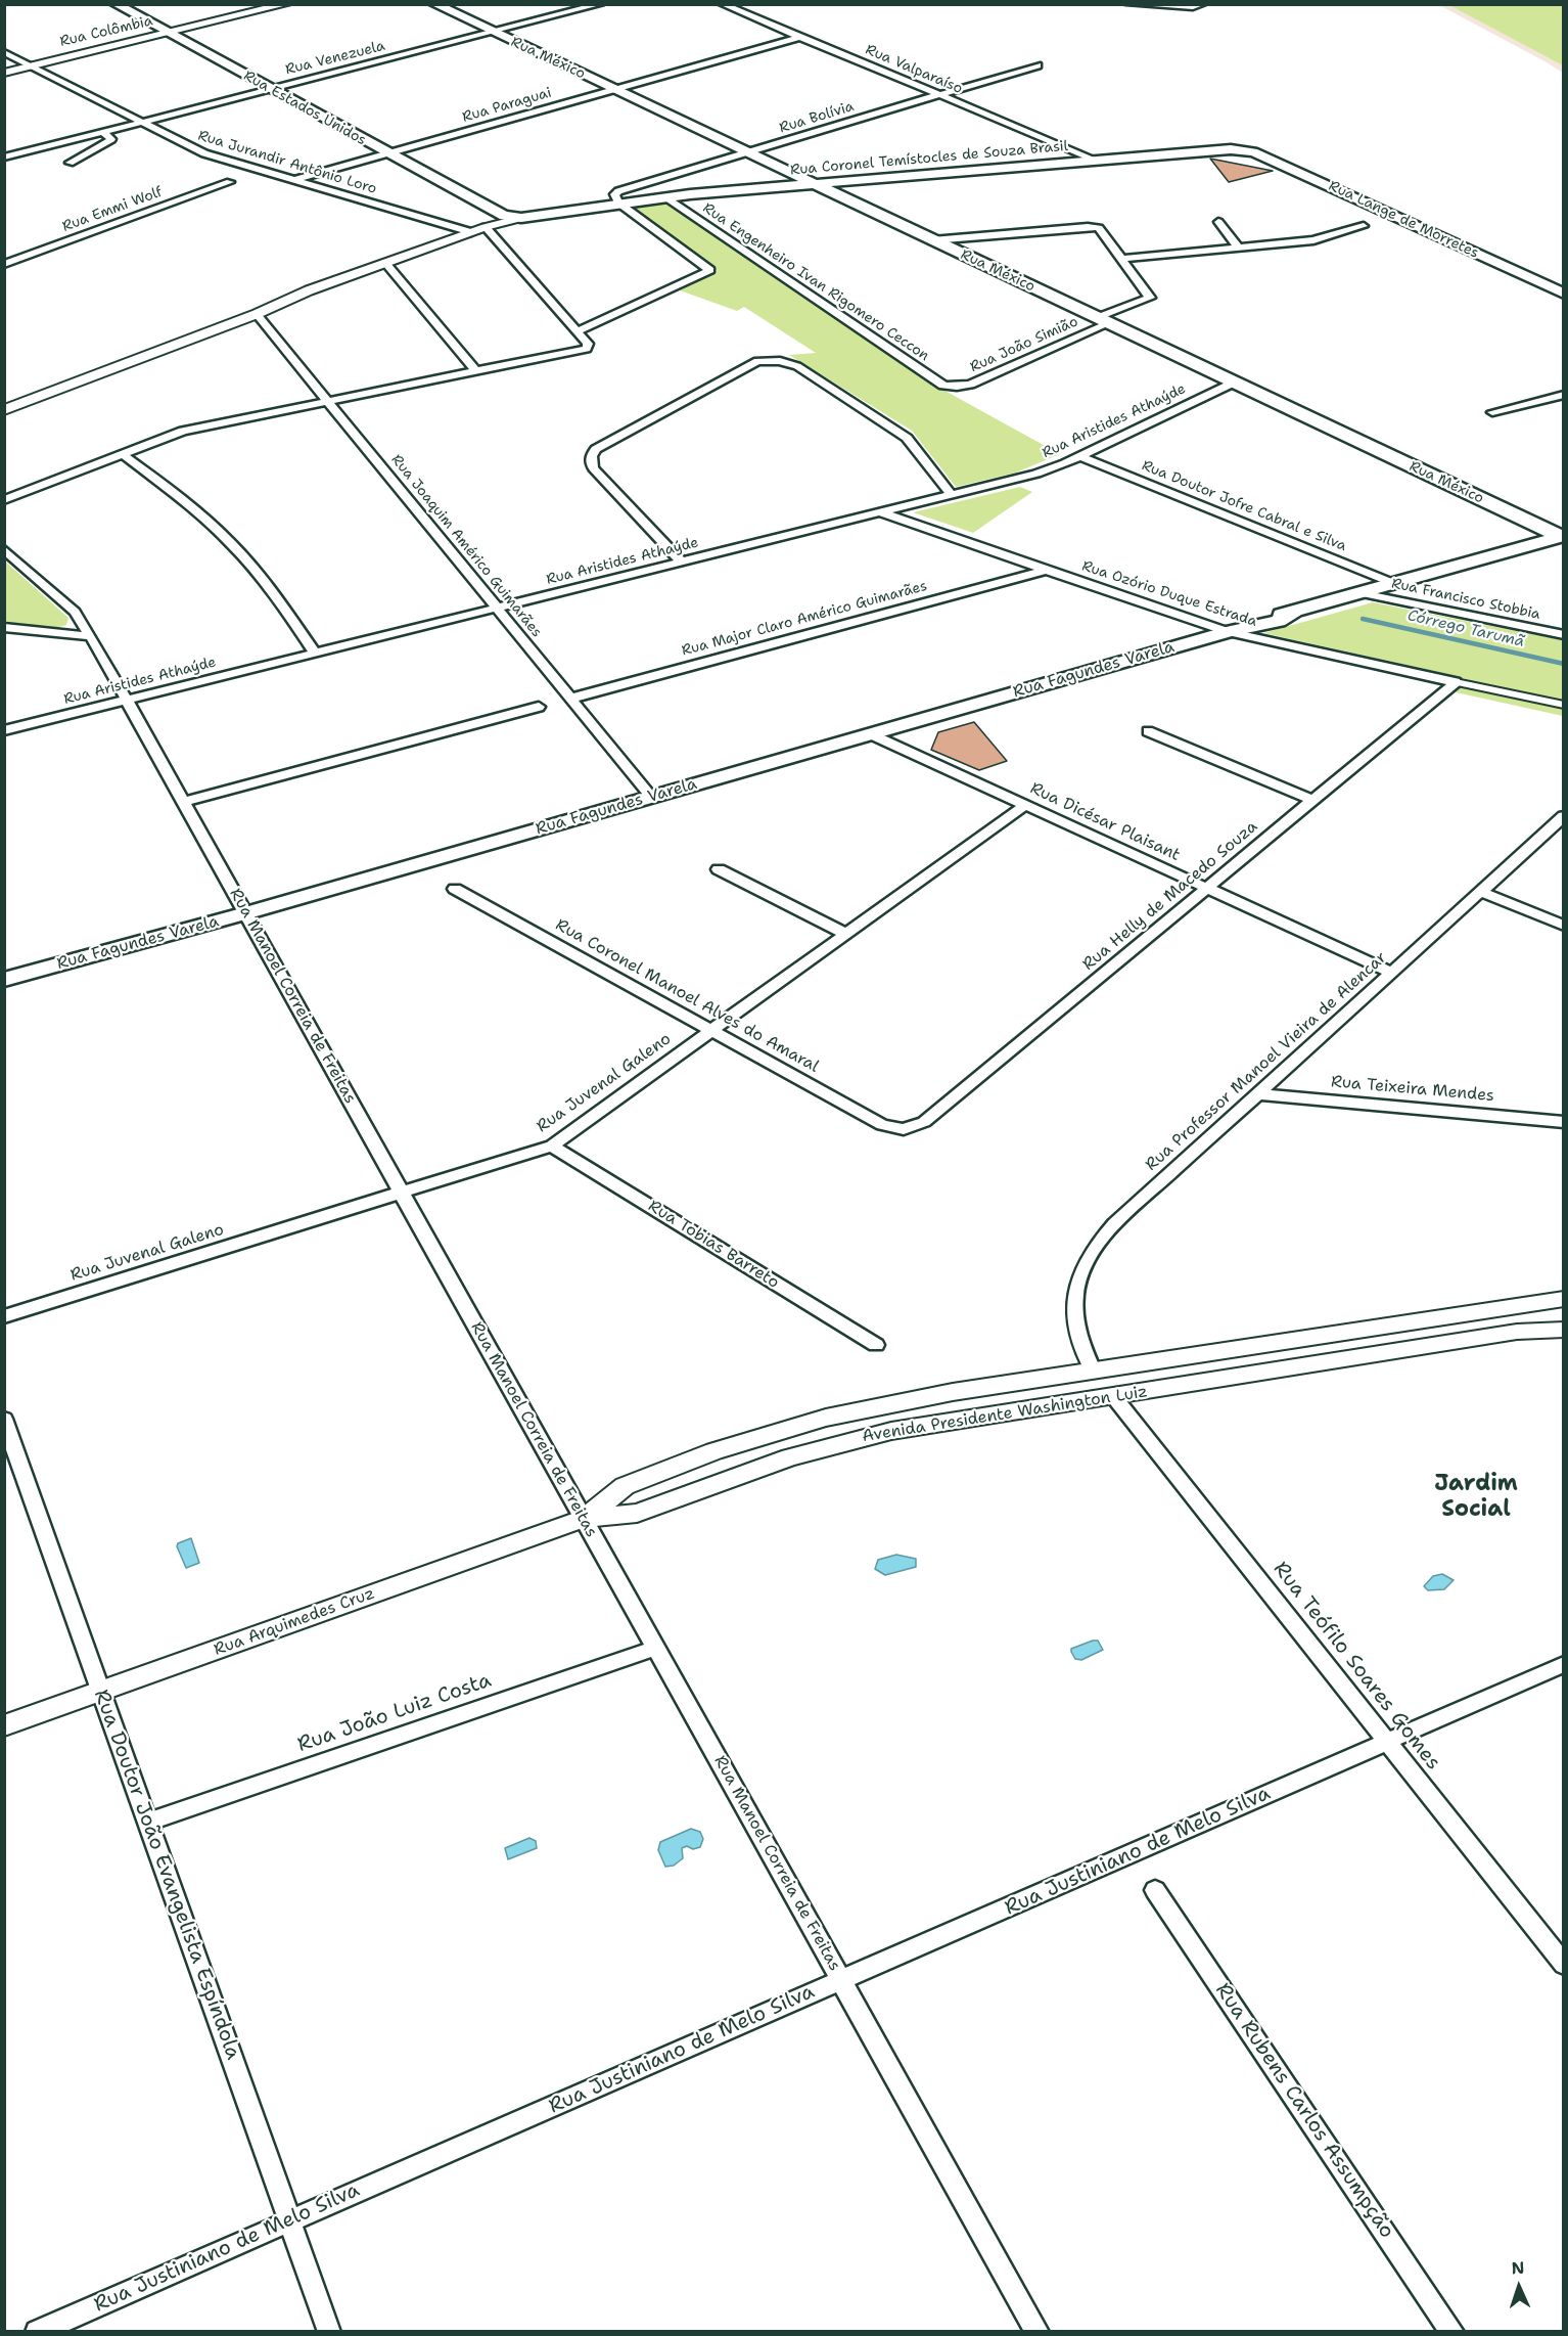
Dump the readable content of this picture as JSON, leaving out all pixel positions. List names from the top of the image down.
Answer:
{
  "streets": {
    "main road": [
      "Rua México",
      "Rua Estados Unidos",
      "Rua Coronel Temístocles de Souza Brasil",
      "Rua Lange de Morretes",
      "Rua Fagundes Varela"
    ],
    "street": [
      "Rua Colômbia",
      "Rua Venezuela",
      "Rua Valparaíso",
      "Rua Paraguai",
      "Rua Bolívia",
      "Rua Jurandir Antônio Loro",
      "Rua Emmi Wolf",
      "Rua Engenheiro Ivan Rigomero Ceccon",
      "Rua João Simião",
      "Rua Aristides Athaýde",
      "Rua Doutor Jofre Cabral e Silva",
      "Rua Joaquim Américo Guimarães",
      "Rua Ozório Duque Estrada",
      "Rua Francisco Stobbia",
      "Rua Major Claro Américo Guimarães",
      "Rua Dicésar Plaisant",
      "Rua Helly de Macedo Souza",
      "Rua Manoel Correia de Freitas",
      "Rua Coronel Manoel Alves do Amaral",
      "Rua Professor Manoel Vieira de Alencar",
      "Rua Juvenal Galeno",
      "Rua Teixeira Mendes",
      "Rua Tobias Barreto",
      "Avenida Presidente Washington Luiz",
      "Rua Arquimedes Cruz",
      "Rua Teófilo Soares Gomes",
      "Rua João Luiz Costa",
      "Rua Justiniano de Melo Silva",
      "Rua Doutor João Evangelista Espíndola",
      "Rua Rubens Carlos Assumpção"
    ]
  },
  "crossings": [
    ["Rua Colômbia", "Rua Estados Unidos"],
    ["Rua Colômbia", "Rua Jurandir Antônio Loro"],
    ["Rua Venezuela", "Rua México"],
    ["Rua Venezuela", "Rua Estados Unidos"],
    ["Rua Venezuela", "Rua Jurandir Antônio Loro"],
    ["Rua México", "Rua Paraguai"],
    ["Rua México", "Rua Bolívia"],
    ["Rua México", "Rua Coronel Temístocles de Souza Brasil"],
    ["Rua México", "Rua João Simião"],
    ["Rua México", "Rua Aristides Athaýde"],
    ["Rua México", "Rua Fagundes Varela"],
    ["Rua Valparaíso", "Rua Paraguai"],
    ["Rua Valparaíso", "Rua Bolívia"],
    ["Rua Valparaíso", "Rua Coronel Temístocles de Souza Brasil"],
    ["Rua Paraguai", "Rua Estados Unidos"],
    ["Rua Paraguai", "Rua Jurandir Antônio Loro"],
    ["Rua Estados Unidos", "Rua Coronel Temístocles de Souza Brasil"],
    ["Rua Bolívia", "Rua Coronel Temístocles de Souza Brasil"],
    ["Rua Coronel Temístocles de Souza Brasil", "Rua Lange de Morretes"],
    ["Rua Coronel Temístocles de Souza Brasil", "Rua Engenheiro Ivan Rigomero Ceccon"],
    ["Rua Engenheiro Ivan Rigomero Ceccon", "Rua João Simião"],
    ["Rua Aristides Athaýde", "Rua Doutor Jofre Cabral e Silva"],
    ["Rua Aristides Athaýde", "Rua Joaquim Américo Guimarães"],
    ["Rua Aristides Athaýde", "Rua Ozório Duque Estrada"],
    ["Rua Aristides Athaýde", "Rua Manoel Correia de Freitas"],
    ["Rua Doutor Jofre Cabral e Silva", "Rua Fagundes Varela"],
    ["Rua Joaquim Américo Guimarães", "Rua Major Claro Américo Guimarães"],
    ["Rua Joaquim Américo Guimarães", "Rua Fagundes Varela"],
    ["Rua Ozório Duque Estrada", "Rua Major Claro Américo Guimarães"],
    ["Rua Ozório Duque Estrada", "Rua Fagundes Varela"],
    ["Rua Ozório Duque Estrada", "Rua Helly de Macedo Souza"],
    ["Rua Francisco Stobbia", "Rua Fagundes Varela"],
    ["Rua Fagundes Varela", "Rua Dicésar Plaisant"],
    ["Rua Fagundes Varela", "Rua Manoel Correia de Freitas"],
    ["Rua Dicésar Plaisant", "Rua Helly de Macedo Souza"],
    ["Rua Dicésar Plaisant", "Rua Professor Manoel Vieira de Alencar"],
    ["Rua Dicésar Plaisant", "Rua Juvenal Galeno"],
    ["Rua Helly de Macedo Souza", "Rua Coronel Manoel Alves do Amaral"],
    ["Rua Manoel Correia de Freitas", "Rua Juvenal Galeno"],
    ["Rua Manoel Correia de Freitas", "Avenida Presidente Washington Luiz"],
    ["Rua Manoel Correia de Freitas", "Rua Arquimedes Cruz"],
    ["Rua Manoel Correia de Freitas", "Rua João Luiz Costa"],
    ["Rua Manoel Correia de Freitas", "Rua Justiniano de Melo Silva"],
    ["Rua Coronel Manoel Alves do Amaral", "Rua Juvenal Galeno"],
    ["Rua Professor Manoel Vieira de Alencar", "Rua Teixeira Mendes"],
    ["Rua Professor Manoel Vieira de Alencar", "Avenida Presidente Washington Luiz"],
    ["Rua Juvenal Galeno", "Rua Tobias Barreto"],
    ["Avenida Presidente Washington Luiz", "Rua Arquimedes Cruz"],
    ["Avenida Presidente Washington Luiz", "Rua Teófilo Soares Gomes"],
    ["Rua Arquimedes Cruz", "Rua Doutor João Evangelista Espíndola"],
    ["Rua Teófilo Soares Gomes", "Rua Justiniano de Melo Silva"],
    ["Rua João Luiz Costa", "Rua Doutor João Evangelista Espíndola"],
    ["Rua Justiniano de Melo Silva", "Rua Doutor João Evangelista Espíndola"]
  ],
  "districts": ["Jardim Social"],
  "water": ["Córrego Tarumã"],
  "north": "top"
}
